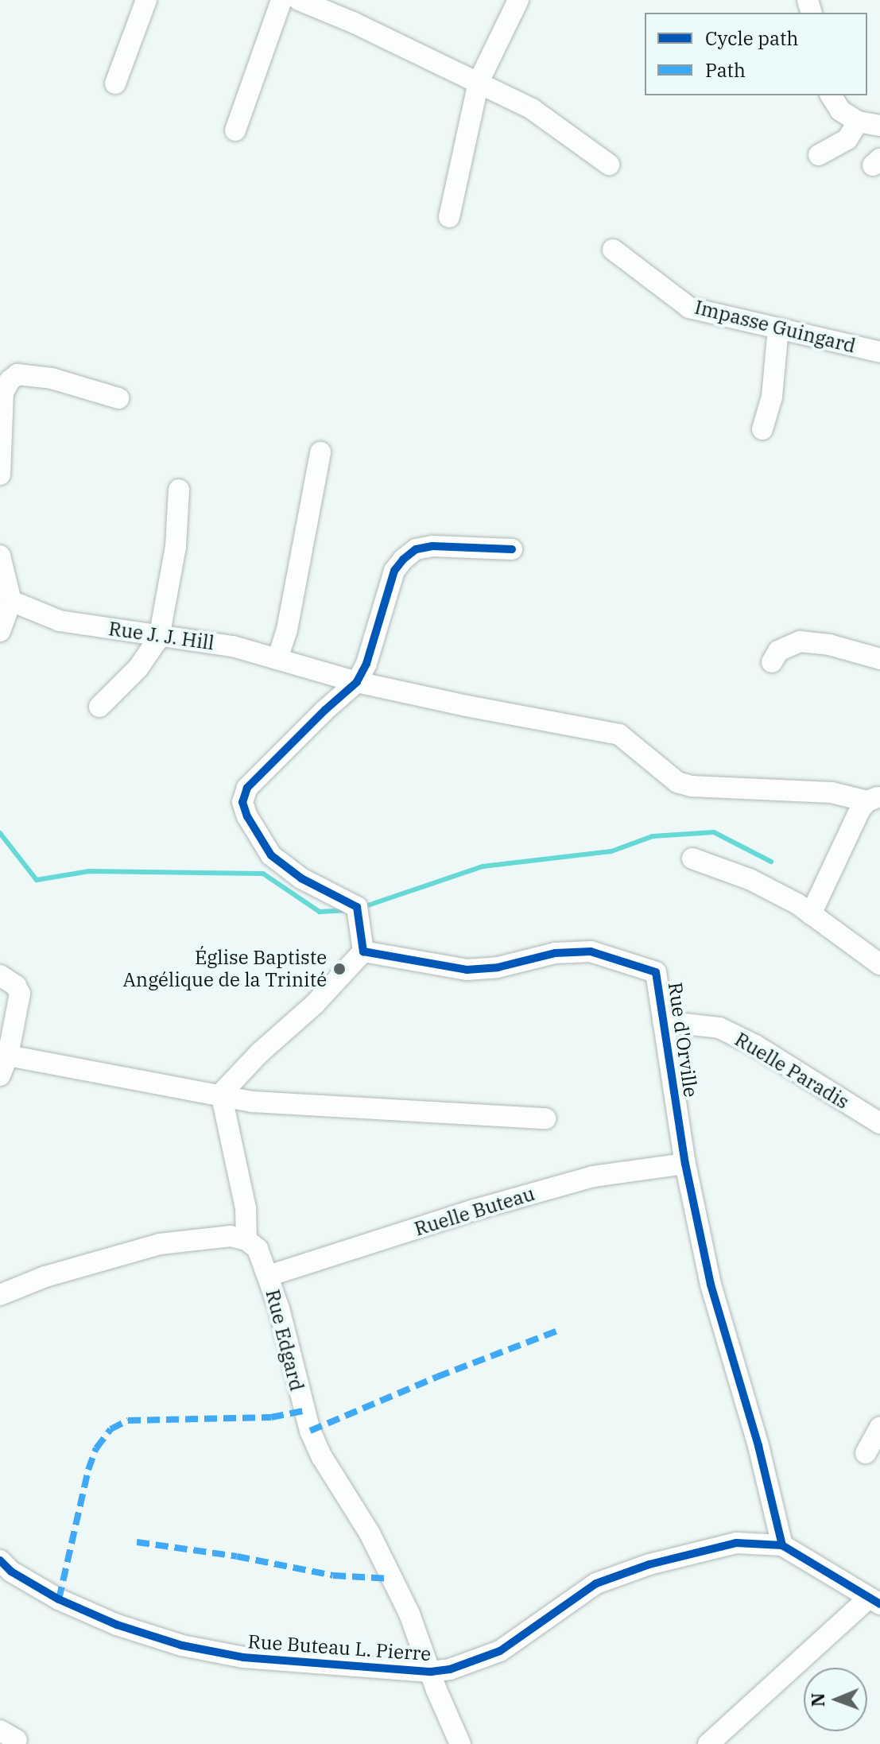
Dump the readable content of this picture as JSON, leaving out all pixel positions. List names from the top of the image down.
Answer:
{
  "streets": {
    "street": [
      "Impasse Guingard",
      "Rue J. J. Hill",
      "Rue d'Orville",
      "Ruelle Paradis",
      "Ruelle Buteau",
      "Rue Edgard",
      "Rue Buteau L. Pierre"
    ]
  },
  "crossings": [
    ["Rue d'Orville", "Ruelle Paradis"],
    ["Rue d'Orville", "Ruelle Buteau"],
    ["Rue d'Orville", "Rue Buteau L. Pierre"],
    ["Ruelle Buteau", "Rue Edgard"],
    ["Rue Edgard", "Rue Buteau L. Pierre"]
  ],
  "places": ["Église Baptiste Angélique de la Trinité"],
  "legend": ["Cycle path", "Path"],
  "north": "left"
}
